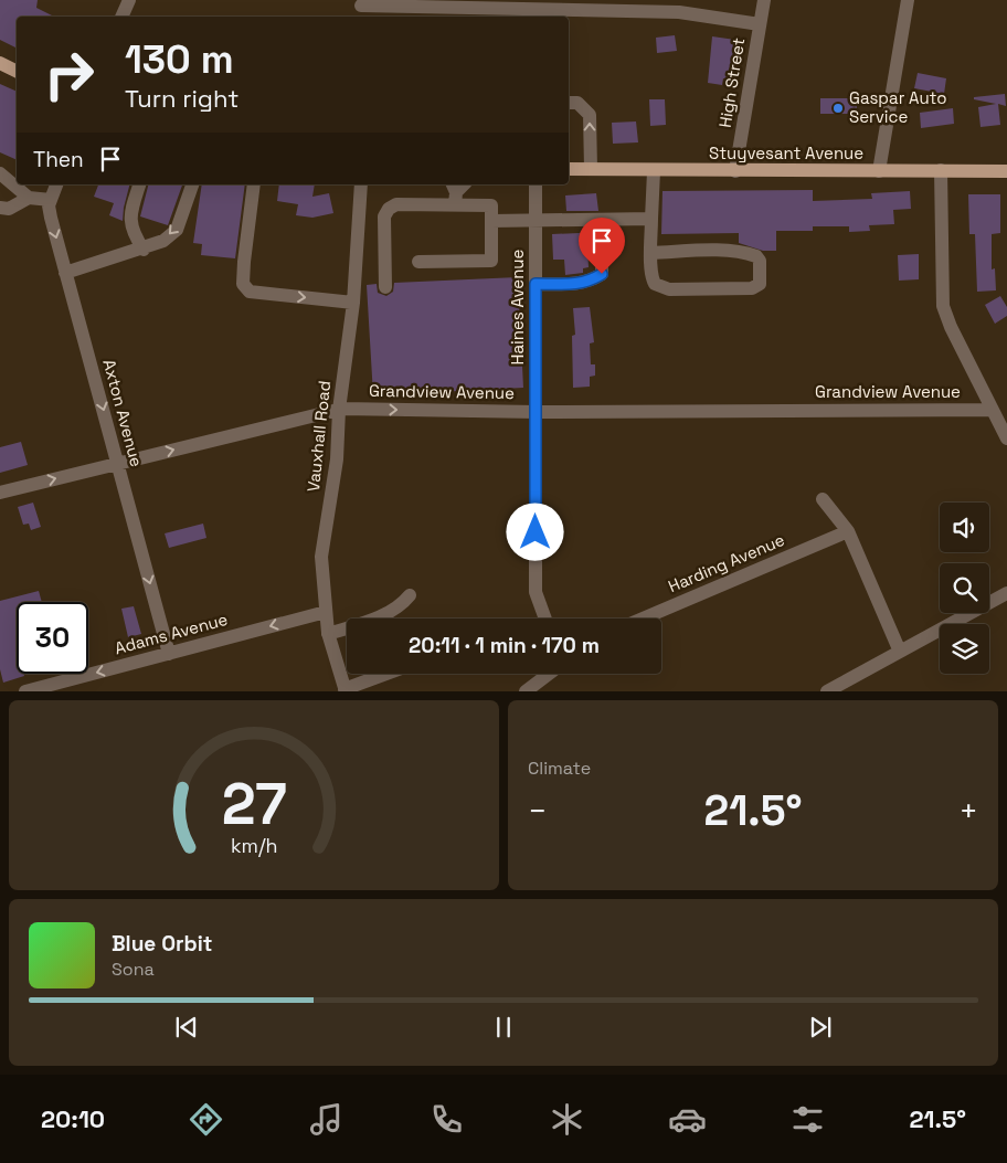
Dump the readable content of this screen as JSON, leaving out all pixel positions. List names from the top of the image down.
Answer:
{
  "streets": {
    "main road": ["Stuyvesant Avenue"],
    "street": [
      "High Street",
      "Haines Avenue",
      "Grandview Avenue",
      "Axton Avenue",
      "Vauxhall Road",
      "Harding Avenue",
      "Adams Avenue"
    ]
  },
  "crossings": [
    ["High Street", "Stuyvesant Avenue"],
    ["Haines Avenue", "Grandview Avenue"],
    ["Grandview Avenue", "Axton Avenue"],
    ["Grandview Avenue", "Vauxhall Road"],
    ["Axton Avenue", "Adams Avenue"],
    ["Vauxhall Road", "Adams Avenue"]
  ],
  "one_way": ["Grandview Avenue", "Axton Avenue", "Adams Avenue"],
  "places": ["Gaspar Auto Service"],
  "page": {
    "turn": ["130 m", "Turn right"],
    "then": "Then",
    "limit": "30",
    "trip": "20:11 · 1 min · 170 m",
    "tile": "Climate",
    "heat": ["−", "21.5°", "+"],
    "song": ["Blue Orbit", "Sona"],
    "tabs": ["20:10", "21.5°"],
    "gauge": ["27", "km/h"]
  }
}
